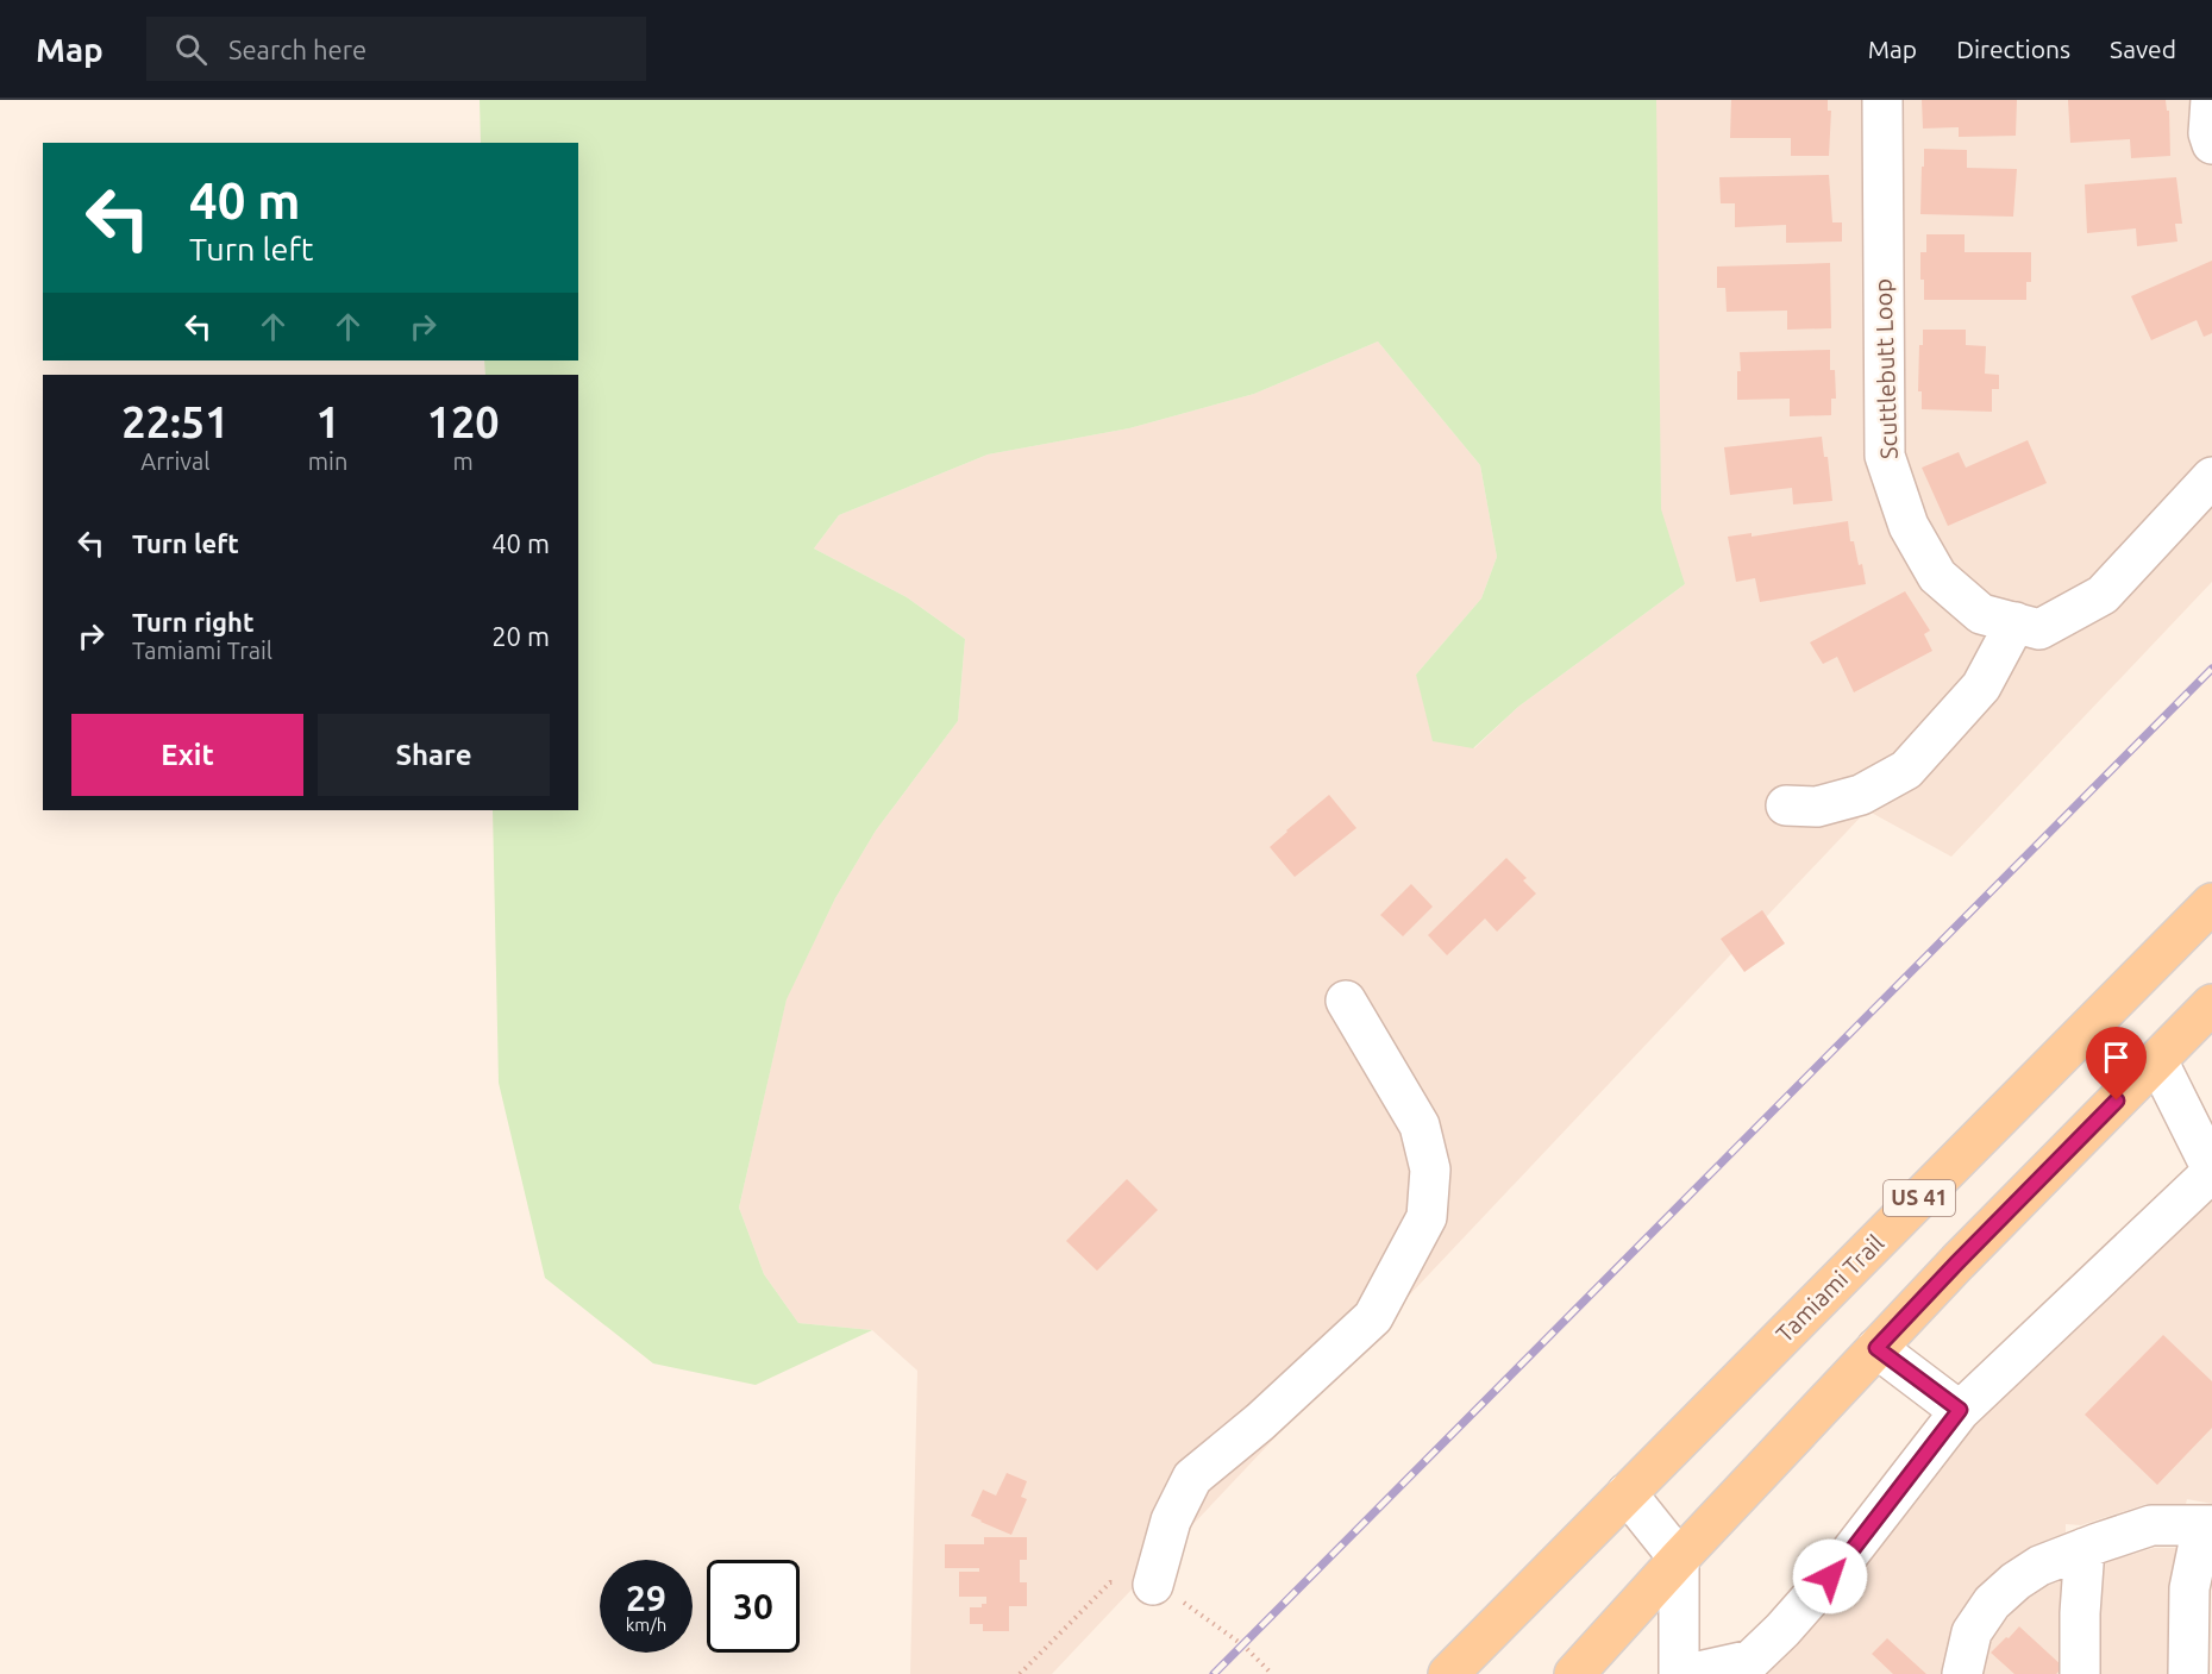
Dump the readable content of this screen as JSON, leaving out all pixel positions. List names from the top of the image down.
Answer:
{
  "streets": {
    "main road": ["US 41", "Tamiami Trail"],
    "street": ["Scuttlebutt Loop"]
  },
  "page": {
    "header": "Map",
    "search": "Search here",
    "nav": ["Map", "Directions", "Saved"],
    "turn": ["40 m", "Turn left"],
    "eta": [
      "22:51",
      "Arrival",
      "1",
      "min",
      "120",
      "m"
    ],
    "list": [
      {
        "name": "Turn left",
        "value": "40 m"
      },
      {
        "name": "Turn right",
        "note": "Tamiami Trail",
        "value": "20 m"
      }
    ],
    "buttons": ["Exit", "Share"],
    "speed": "29 km/h",
    "limit": "30"
  }
}
